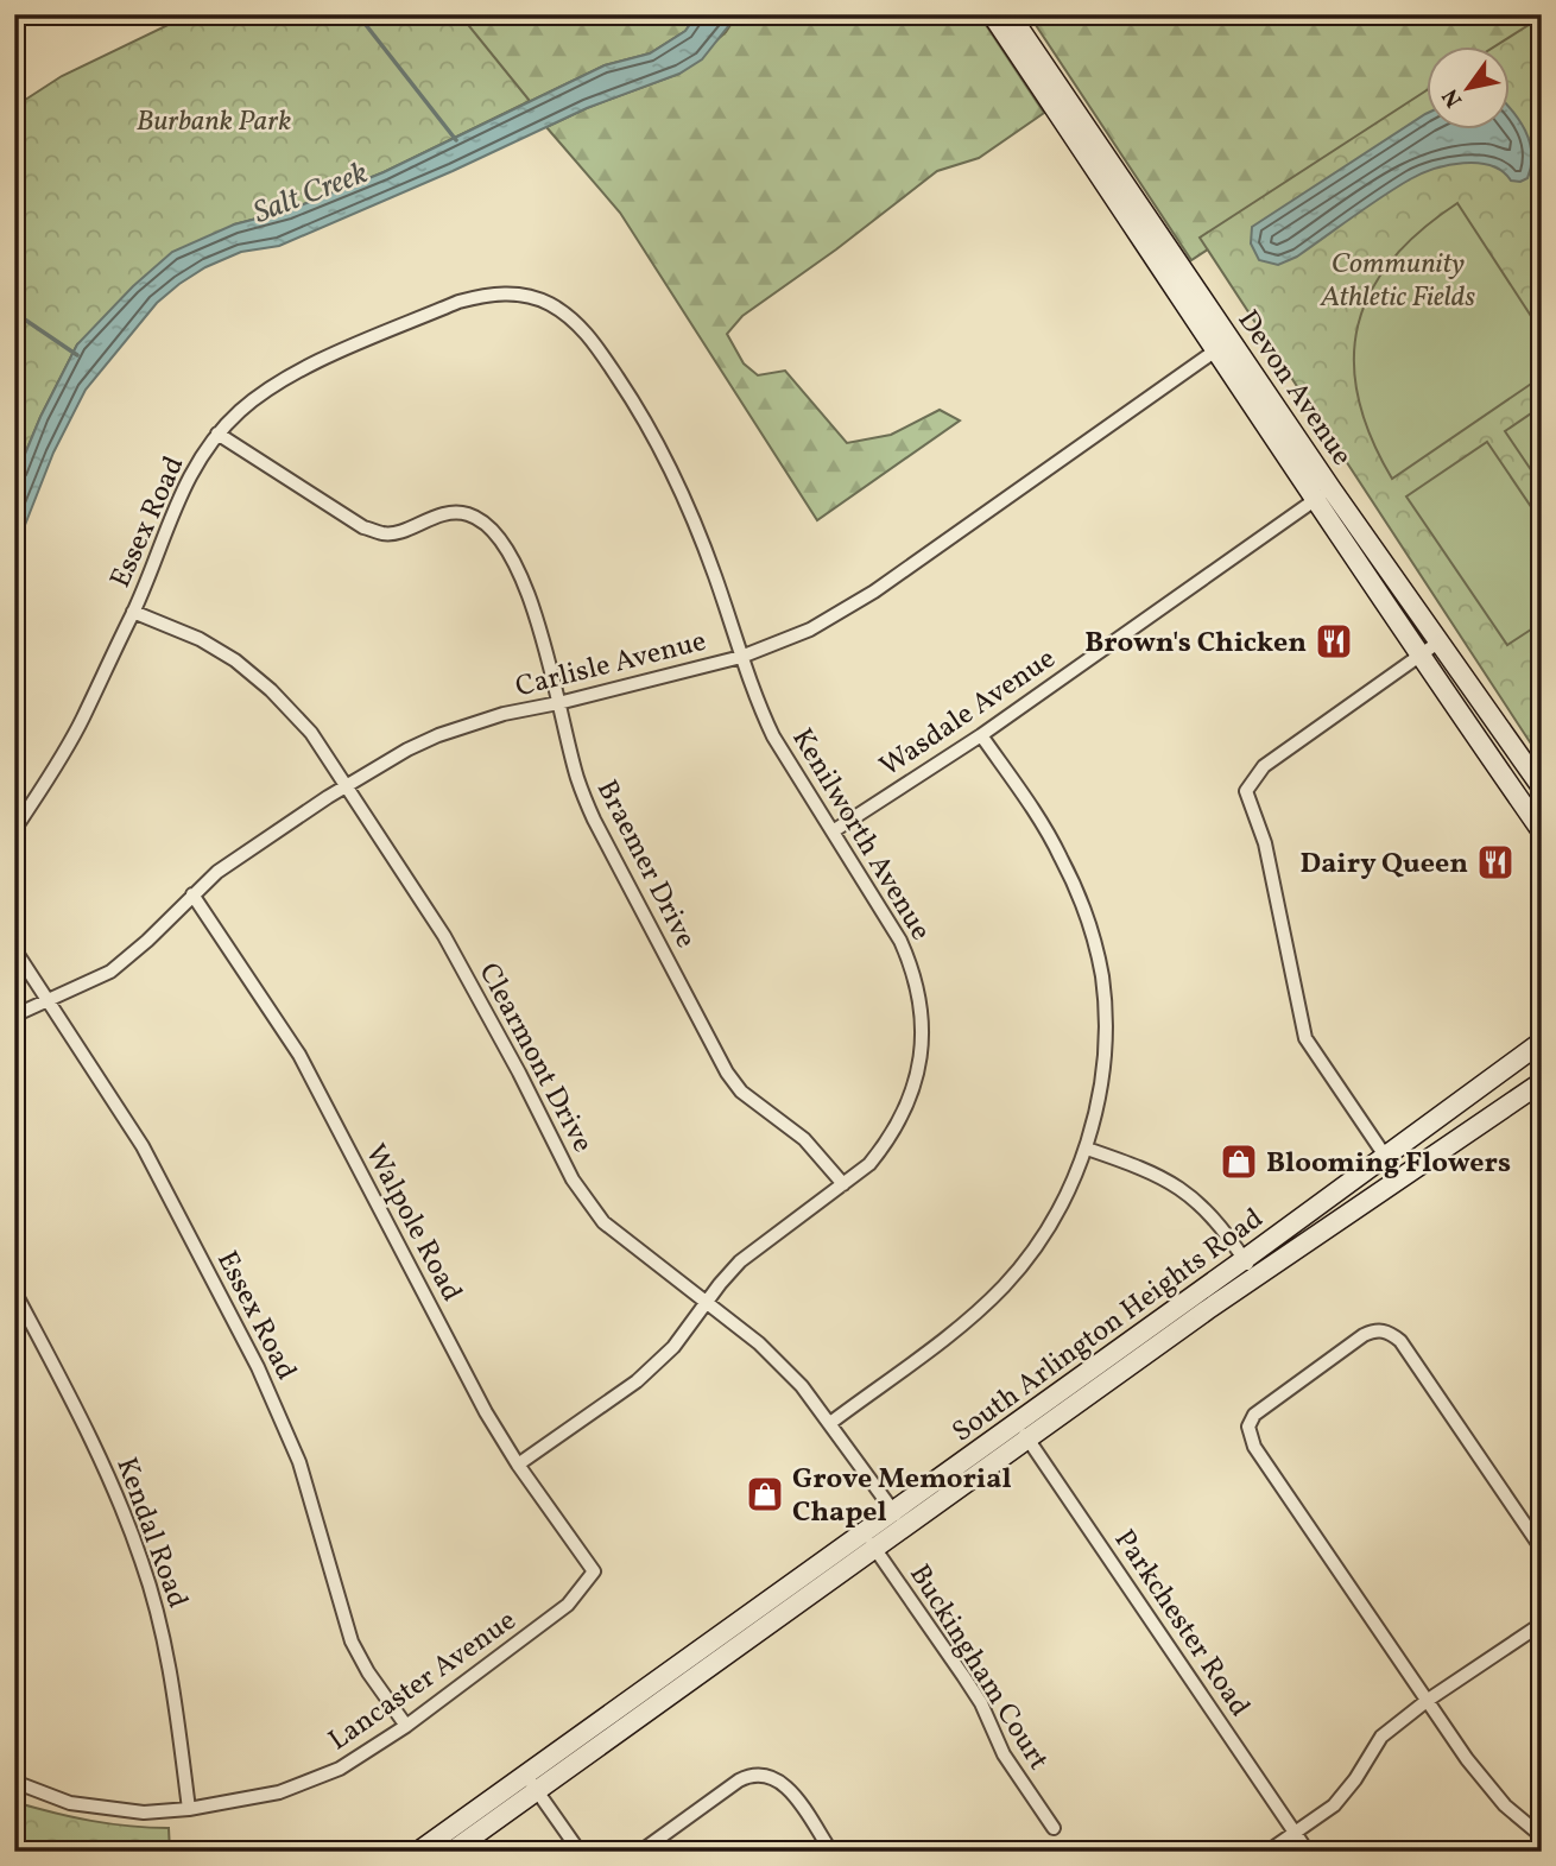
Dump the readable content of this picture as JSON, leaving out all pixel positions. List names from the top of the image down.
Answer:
{
  "streets": {
    "main road": ["Devon Avenue", "South Arlington Heights Road"],
    "street": [
      "Essex Road",
      "Carlisle Avenue",
      "Wasdale Avenue",
      "Kenilworth Avenue",
      "Braemer Drive",
      "Clearmont Drive",
      "Walpole Road",
      "Kendal Road",
      "Parkchester Road",
      "Buckingham Court",
      "Lancaster Avenue"
    ]
  },
  "crossings": [
    ["Devon Avenue", "Carlisle Avenue"],
    ["Devon Avenue", "Wasdale Avenue"],
    ["Essex Road", "Carlisle Avenue"],
    ["Essex Road", "Kenilworth Avenue"],
    ["Essex Road", "Braemer Drive"],
    ["Essex Road", "Clearmont Drive"],
    ["Essex Road", "Lancaster Avenue"],
    ["Carlisle Avenue", "Kenilworth Avenue"],
    ["Carlisle Avenue", "Braemer Drive"],
    ["Carlisle Avenue", "Clearmont Drive"],
    ["Carlisle Avenue", "Walpole Road"],
    ["Wasdale Avenue", "Kenilworth Avenue"],
    ["Kenilworth Avenue", "Braemer Drive"],
    ["Kenilworth Avenue", "Clearmont Drive"],
    ["Kenilworth Avenue", "Walpole Road"],
    ["Clearmont Drive", "South Arlington Heights Road"],
    ["Walpole Road", "Lancaster Avenue"],
    ["South Arlington Heights Road", "Parkchester Road"],
    ["South Arlington Heights Road", "Buckingham Court"],
    ["Kendal Road", "Lancaster Avenue"]
  ],
  "water": ["Salt Creek"],
  "parks": ["Burbank Park", "Community Athletic Fields"],
  "places": {
    "restaurant": ["Brown's Chicken", "Dairy Queen"],
    "shop": ["Blooming Flowers", "Grove Memorial Chapel"]
  },
  "north": "bottom left"
}
